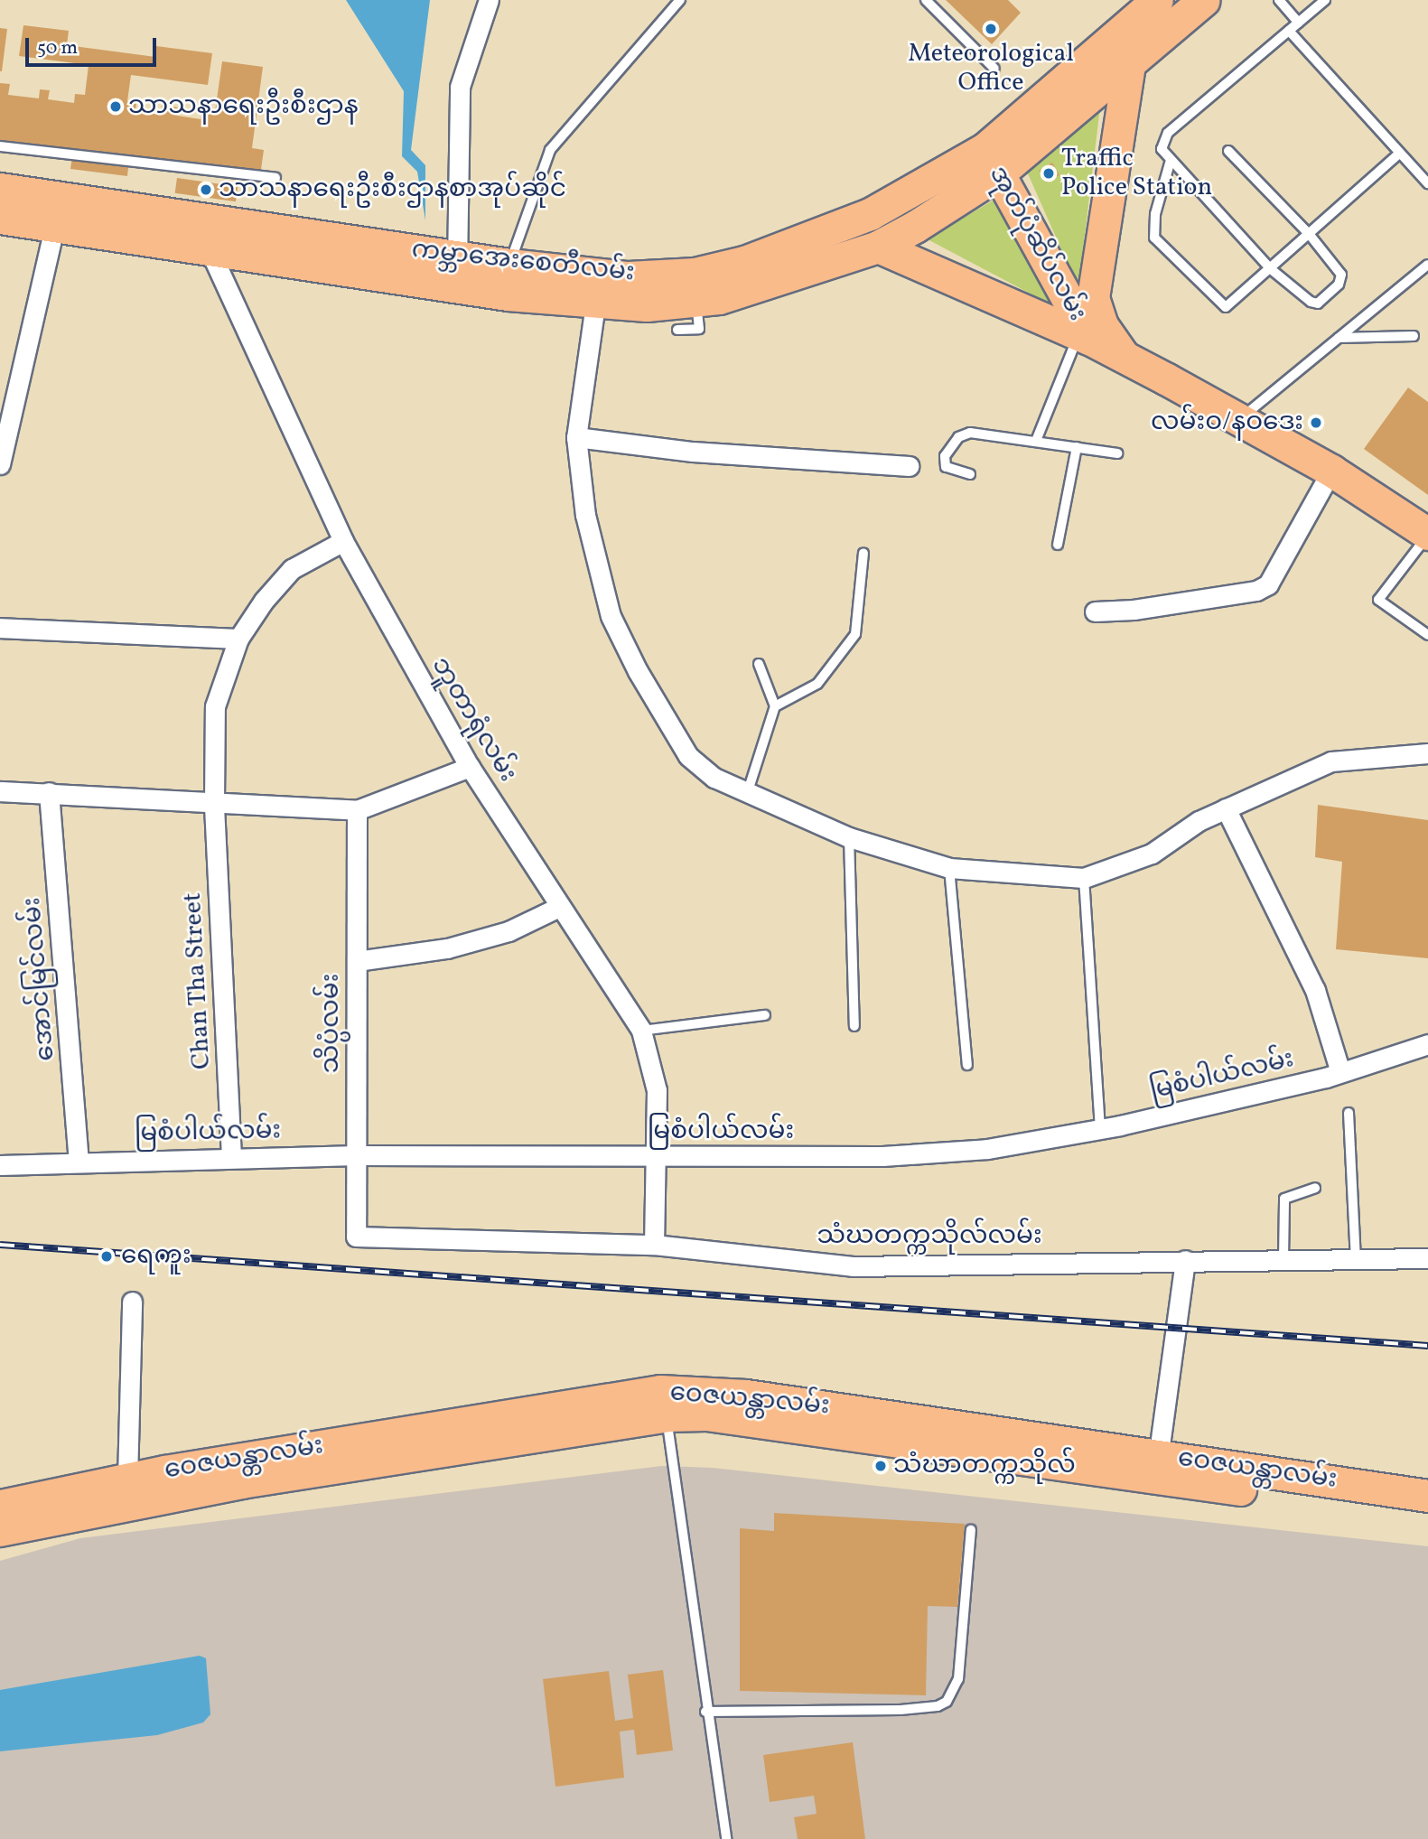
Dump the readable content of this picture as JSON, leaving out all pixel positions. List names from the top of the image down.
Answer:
{
  "streets": {
    "main road": ["အုတ်ပုံဆိပ်လမ်း", "ကမ္ဘာအေးစေတီလမ်း", "ဝေဇယန္တာလမ်း"],
    "street": [
      "ဘူတာရုံလမ်း",
      "အောင်မြင်လမ်း",
      "Chan Tha Street",
      "သိပ္ပံလမ်း",
      "မြစံပါယ်လမ်း",
      "သံဃတက္ကသိုလ်လမ်း"
    ]
  },
  "crossings": [
    ["အုတ်ပုံဆိပ်လမ်း", "ကမ္ဘာအေးစေတီလမ်း"],
    ["ကမ္ဘာအေးစေတီလမ်း", "ဘူတာရုံလမ်း"],
    ["ဘူတာရုံလမ်း", "Chan Tha Street"],
    ["ဘူတာရုံလမ်း", "မြစံပါယ်လမ်း"],
    ["ဘူတာရုံလမ်း", "သံဃတက္ကသိုလ်လမ်း"],
    ["အောင်မြင်လမ်း", "မြစံပါယ်လမ်း"],
    ["Chan Tha Street", "မြစံပါယ်လမ်း"],
    ["သိပ္ပံလမ်း", "မြစံပါယ်လမ်း"],
    ["သိပ္ပံလမ်း", "သံဃတက္ကသိုလ်လမ်း"]
  ],
  "places": [
    "Meteorological Office",
    "သာသနာရေးဦးစီးဌာန",
    "Traffic Police Station",
    "သာသနာရေးဦးစီးဌာနစာအုပ်ဆိုင်",
    "လမ်းဝ/နဝဒေး",
    "ရေကူး",
    "သံဃာတက္ကသိုလ်"
  ],
  "scale_bar": "50 m"
}
